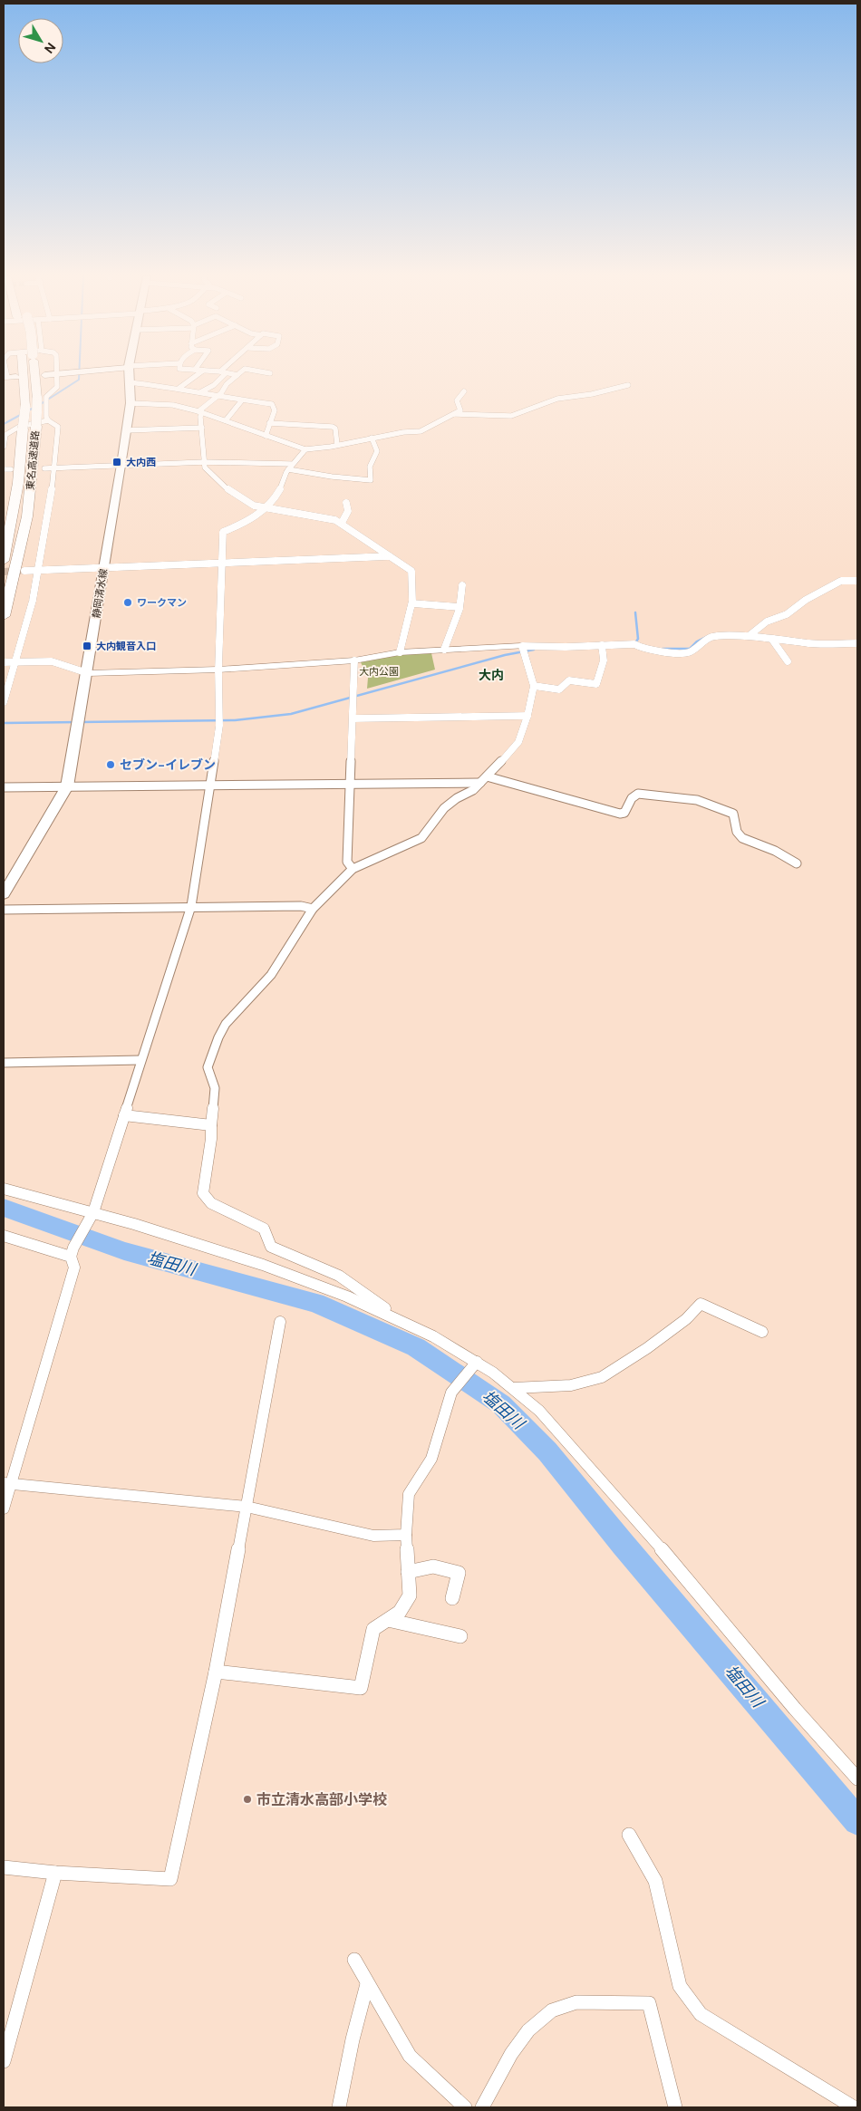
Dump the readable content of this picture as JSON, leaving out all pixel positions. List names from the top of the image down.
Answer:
{
  "streets": {
    "highway": ["東名高速道路"],
    "main road": ["静岡清水線"]
  },
  "districts": ["大内"],
  "water": ["塩田川"],
  "parks": ["大内公園"],
  "places": {
    "transit": ["大内西", "大内観音入口"],
    "other": ["ワークマン", "セブン-イレブン", "市立清水高部小学校"]
  },
  "north": "bottom right"
}
